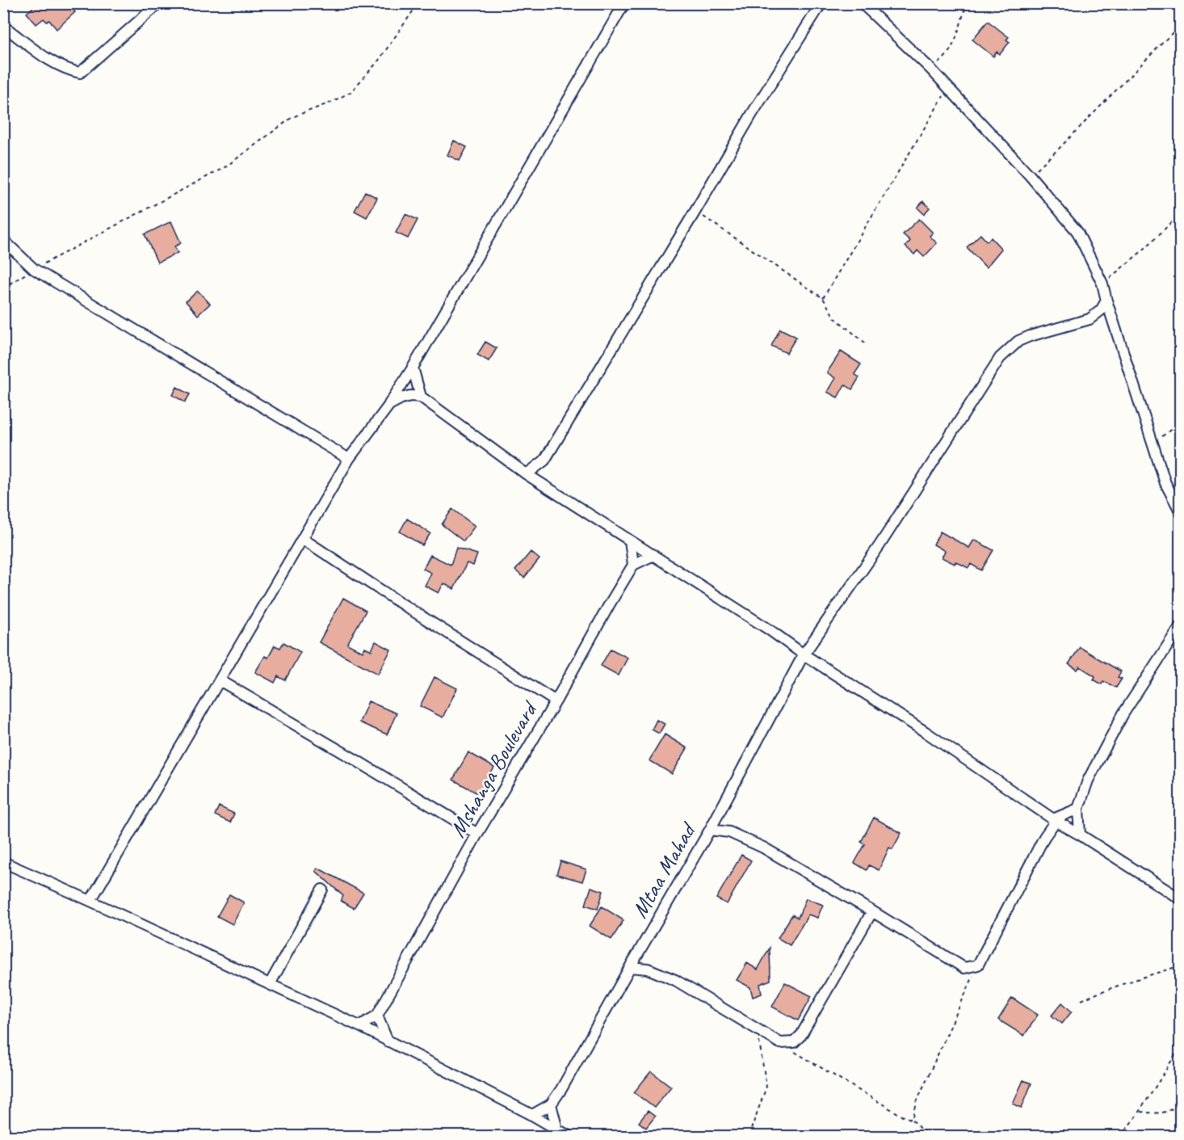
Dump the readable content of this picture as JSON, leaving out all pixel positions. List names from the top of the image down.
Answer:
{
  "streets": {
    "street": ["Mshanga Boulevard", "Mtaa Mahad"]
  }
}
